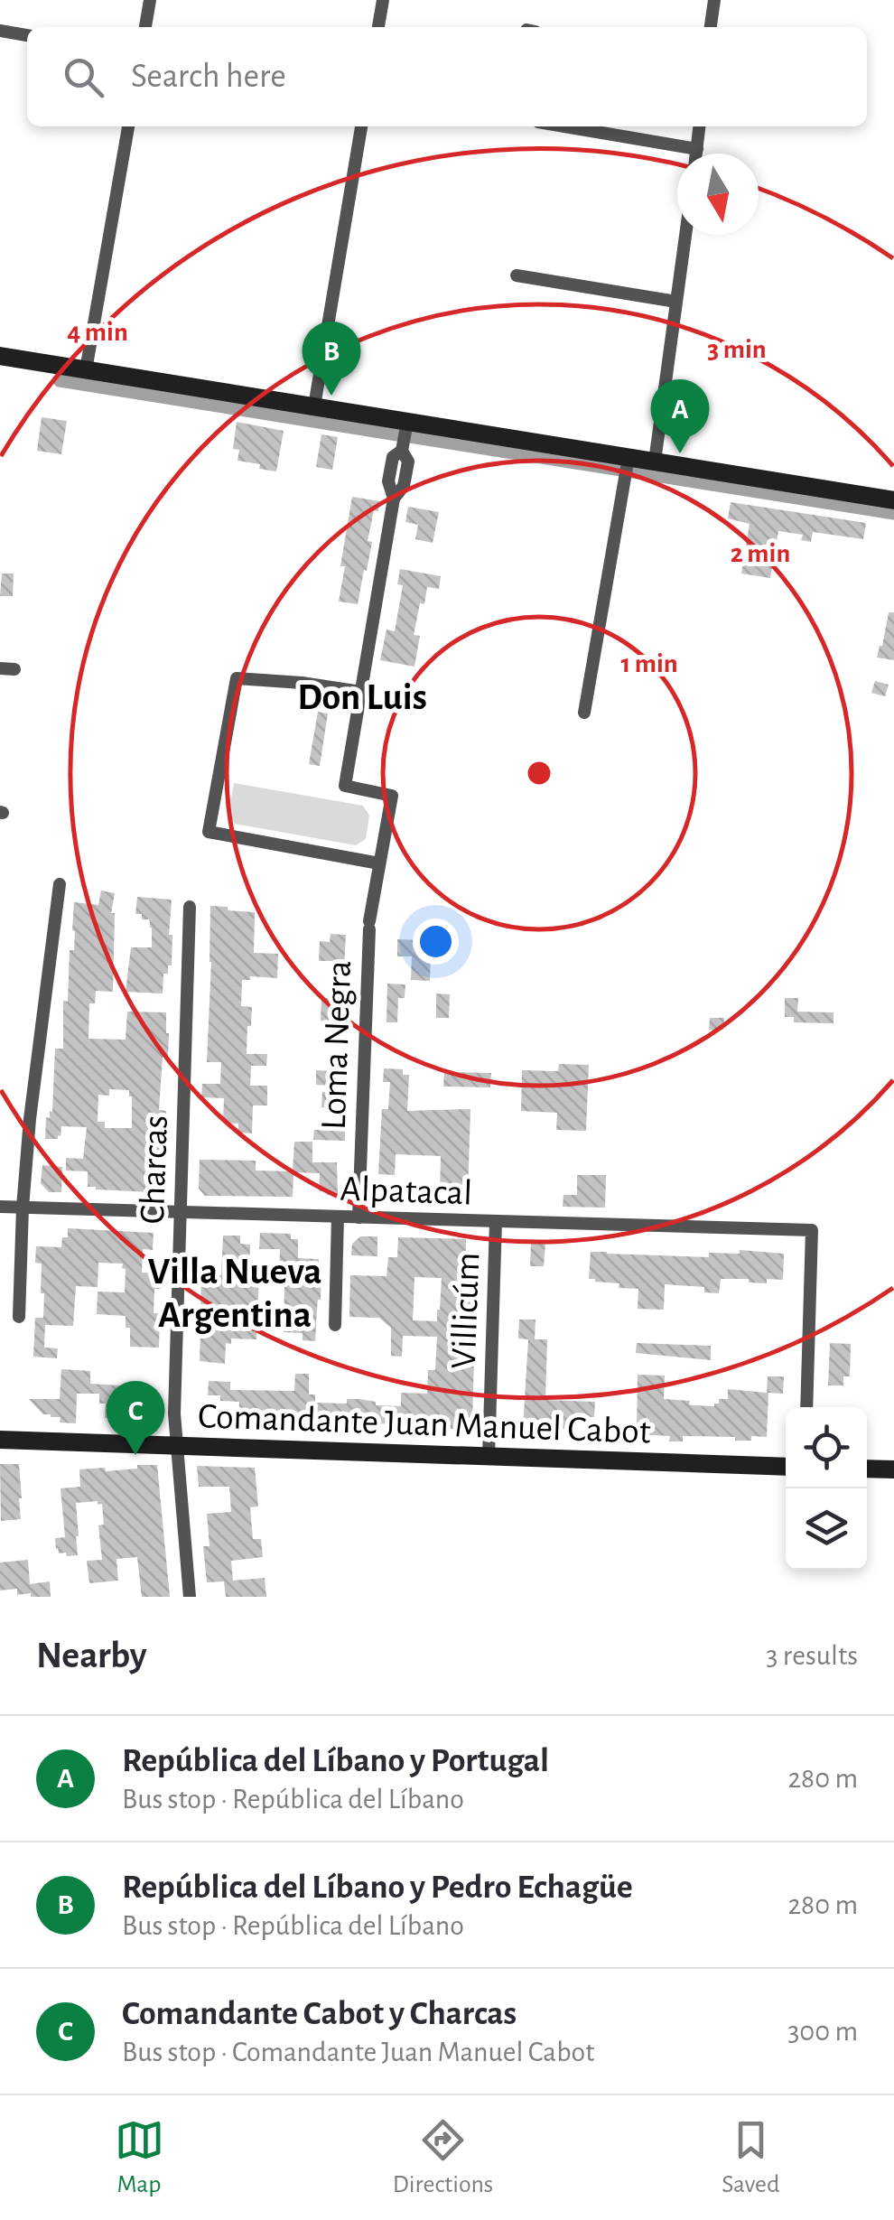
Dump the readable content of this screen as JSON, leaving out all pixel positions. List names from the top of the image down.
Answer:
{
  "streets": {
    "main road": ["Comandante Juan Manuel Cabot"],
    "street": [
      "Loma Negra",
      "Charcas",
      "Alpatacal",
      "Villicúm"
    ]
  },
  "crossings": [
    ["Loma Negra", "Alpatacal"],
    ["Charcas", "Alpatacal"],
    ["Charcas", "Comandante Juan Manuel Cabot"],
    ["Alpatacal", "Villicúm"],
    ["Villicúm", "Comandante Juan Manuel Cabot"]
  ],
  "districts": ["Don Luis", "Villa Nueva Argentina"],
  "north": "bottom",
  "page": {
    "search": "Search here",
    "pins": ["B", "A", "C"],
    "heading": ["Nearby", "3 results"],
    "list": [
      {
        "mark": "A",
        "name": "República del Líbano y Portugal",
        "note": "Bus stop · República del Líbano",
        "value": "280 m"
      },
      {
        "mark": "B",
        "name": "República del Líbano y Pedro Echagüe",
        "note": "Bus stop · República del Líbano",
        "value": "280 m"
      },
      {
        "mark": "C",
        "name": "Comandante Cabot y Charcas",
        "note": "Bus stop · Comandante Juan Manuel Cabot",
        "value": "300 m"
      }
    ],
    "nav": ["Map", "Directions", "Saved"]
  },
  "rings": [
    "4 min",
    "3 min",
    "2 min",
    "1 min"
  ]
}
